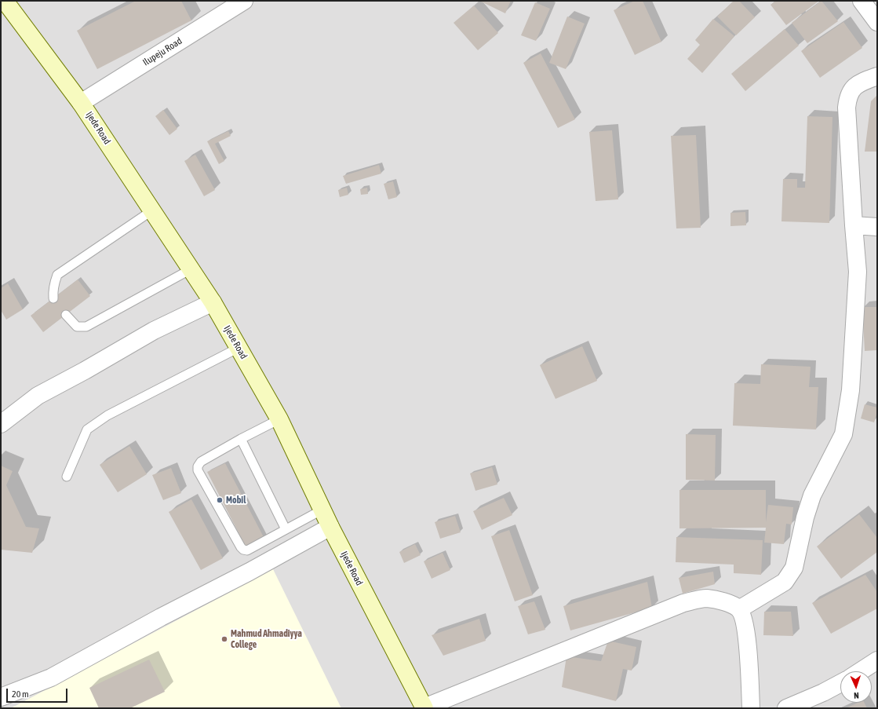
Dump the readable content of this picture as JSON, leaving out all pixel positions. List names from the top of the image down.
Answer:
{
  "streets": {
    "main road": ["Ijede Road"],
    "street": ["Ilupeju Road"]
  },
  "crossings": [
    ["Ilupeju Road", "Ijede Road"]
  ],
  "places": ["Mobil", "Mahmud Ahmadiyya College"],
  "scale_bar": "20 m",
  "north": "bottom"
}
